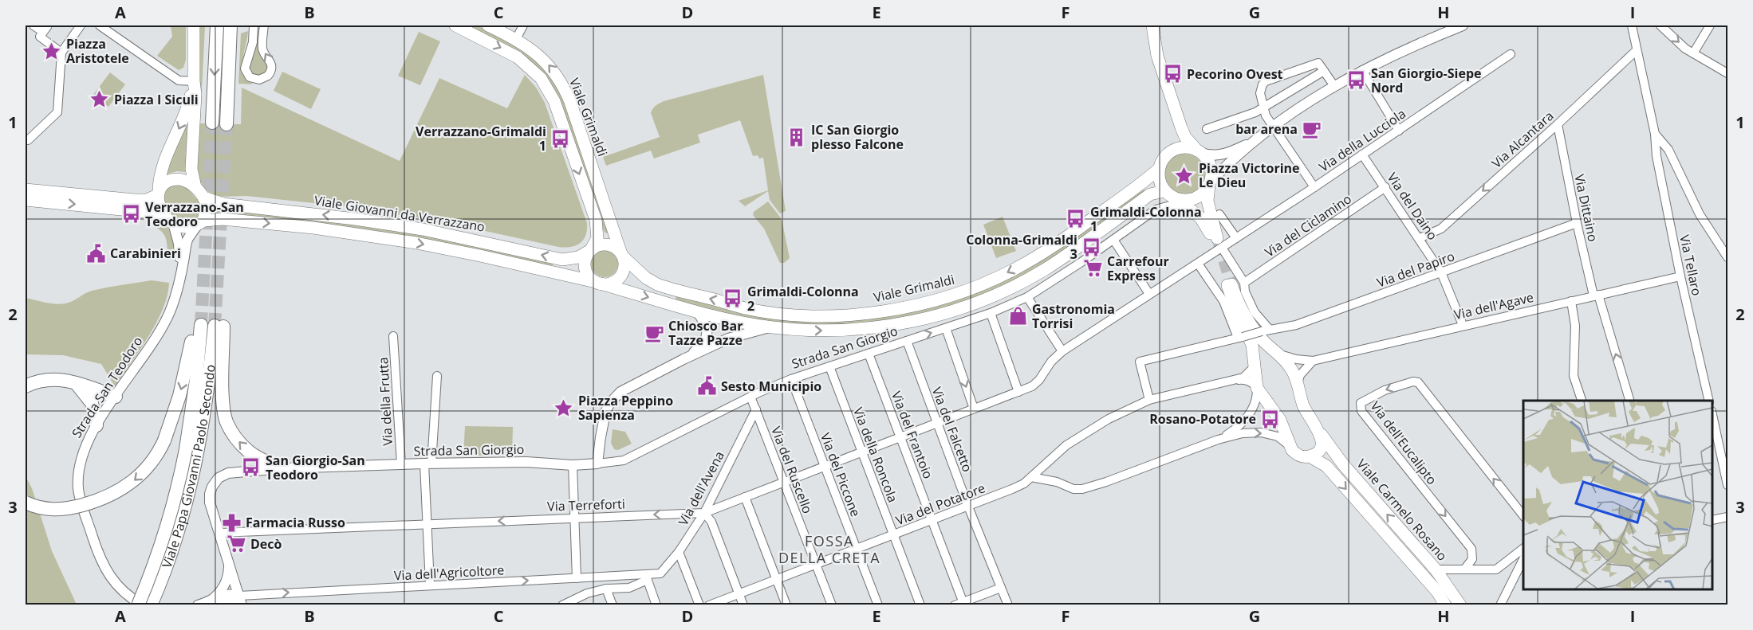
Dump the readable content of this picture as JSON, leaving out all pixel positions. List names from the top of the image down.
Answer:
{
  "streets": {
    "main road": [
      "Viale Grimaldi",
      "Viale Giovanni da Verrazzano",
      "Viale Papa Giovanni Paolo Secondo",
      "Viale Carmelo Rosano"
    ],
    "street": [
      "Via Alcantara",
      "Via della Lucciola",
      "Via del Daino",
      "Via Dittaino",
      "Via del Ciclamino",
      "Via Tellaro",
      "Via del Papiro",
      "Via dell'Agave",
      "Strada San Giorgio",
      "Strada San Teodoro",
      "Via della Frutta",
      "Via del Falcetto",
      "Via del Frantoio",
      "Via dell'Eucalipto",
      "Via della Roncola",
      "Via del Ruscello",
      "Via del Piccone",
      "Via dell'Avena",
      "Via del Potatore",
      "Via Terreforti",
      "Via dell'Agricoltore"
    ]
  },
  "crossings": [
    ["Viale Grimaldi", "Viale Giovanni da Verrazzano"],
    ["Via Alcantara", "Via del Daino"],
    ["Via Alcantara", "Via Dittaino"],
    ["Via Alcantara", "Via Tellaro"],
    ["Via della Lucciola", "Via del Daino"],
    ["Via della Lucciola", "Via del Falcetto"],
    ["Via della Lucciola", "Via Terreforti"],
    ["Via del Daino", "Via del Ciclamino"],
    ["Via del Daino", "Via del Papiro"],
    ["Via del Daino", "Via dell'Agave"],
    ["Via Dittaino", "Via del Papiro"],
    ["Via Dittaino", "Via dell'Agave"],
    ["Viale Giovanni da Verrazzano", "Strada San Teodoro"],
    ["Via Tellaro", "Via dell'Agave"],
    ["Strada San Giorgio", "Via della Frutta"],
    ["Strada San Giorgio", "Via del Falcetto"],
    ["Strada San Giorgio", "Via del Frantoio"],
    ["Strada San Giorgio", "Via della Roncola"],
    ["Strada San Giorgio", "Via del Ruscello"],
    ["Strada San Giorgio", "Via del Piccone"],
    ["Strada San Giorgio", "Via Terreforti"],
    ["Via del Falcetto", "Via del Potatore"],
    ["Via del Falcetto", "Via Terreforti"],
    ["Via del Frantoio", "Via del Potatore"],
    ["Via del Frantoio", "Via Terreforti"],
    ["Via della Roncola", "Via del Potatore"],
    ["Via della Roncola", "Via Terreforti"],
    ["Via del Ruscello", "Via dell'Avena"],
    ["Via del Ruscello", "Via del Potatore"],
    ["Via del Ruscello", "Via Terreforti"],
    ["Via del Piccone", "Via del Potatore"],
    ["Via del Piccone", "Via Terreforti"],
    ["Via dell'Avena", "Via Terreforti"],
    ["Via dell'Avena", "Via dell'Agricoltore"]
  ],
  "one_way": ["Via Alcantara", "Via Terreforti", "Via dell'Agricoltore"],
  "districts": ["FOSSA DELLA CRETA"],
  "places": {
    "place": [
      "Piazza Aristotele",
      "Piazza I Siculi",
      "Piazza Victorine Le Dieu",
      "Piazza Peppino Sapienza"
    ],
    "bus stop": [
      "Pecorino Ovest",
      "San Giorgio-Siepe Nord",
      "Verrazzano-Grimaldi 1",
      "Verrazzano-San Teodoro",
      "Grimaldi-Colonna 1",
      "Colonna-Grimaldi 3",
      "Grimaldi-Colonna 2",
      "Rosano-Potatore",
      "San Giorgio-San Teodoro"
    ],
    "cafe": ["bar arena", "Chiosco Bar Tazze Pazze"],
    "building": ["IC San Giorgio plesso Falcone"],
    "public building": ["Carabinieri", "Sesto Municipio"],
    "supermarket": ["Carrefour Express", "Decò"],
    "shop": ["Gastronomia Torrisi"],
    "pharmacy": ["Farmacia Russo"]
  },
  "grid": {
    "columns": [
      "A",
      "B",
      "C",
      "D",
      "E",
      "F",
      "G",
      "H",
      "I"
    ],
    "rows": ["1", "2", "3"]
  }
}
